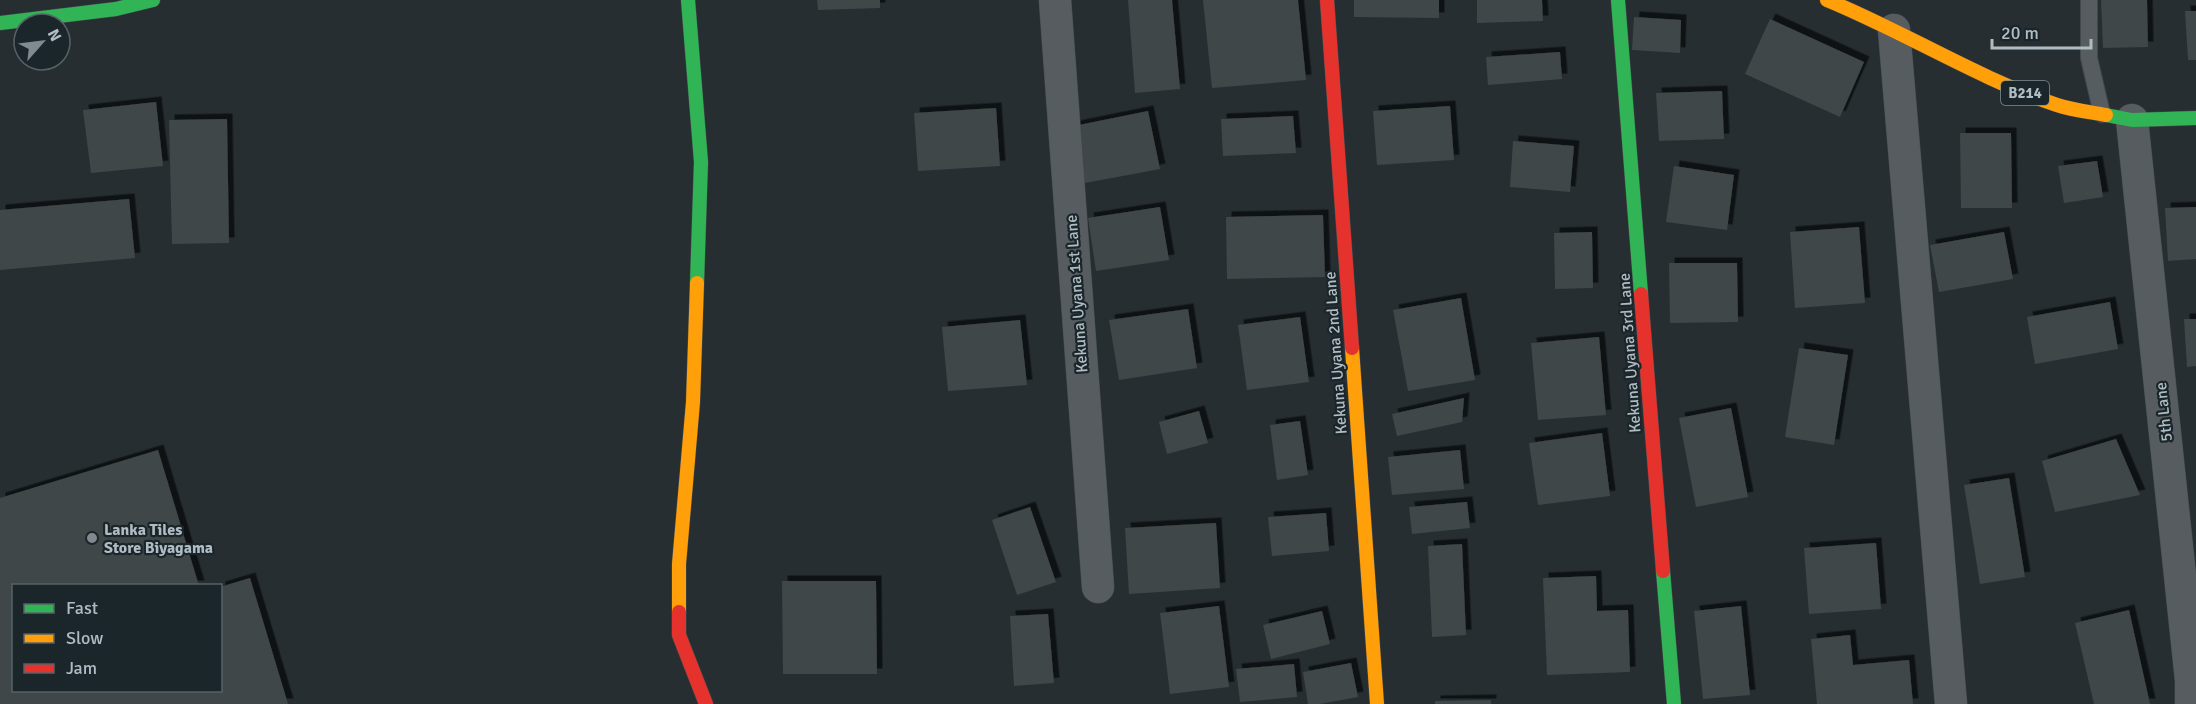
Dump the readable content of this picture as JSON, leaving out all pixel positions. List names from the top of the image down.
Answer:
{
  "streets": {
    "street": [
      "B214",
      "Kekuna Uyana 1st Lane",
      "Kekuna Uyana 2nd Lane",
      "Kekuna Uyana 3rd Lane",
      "5th Lane"
    ]
  },
  "crossings": [
    ["B214", "5th Lane"]
  ],
  "places": ["Lanka Tiles Store Biyagama"],
  "legend": ["Fast", "Slow", "Jam"],
  "scale_bar": "20 m",
  "north": "top right"
}
